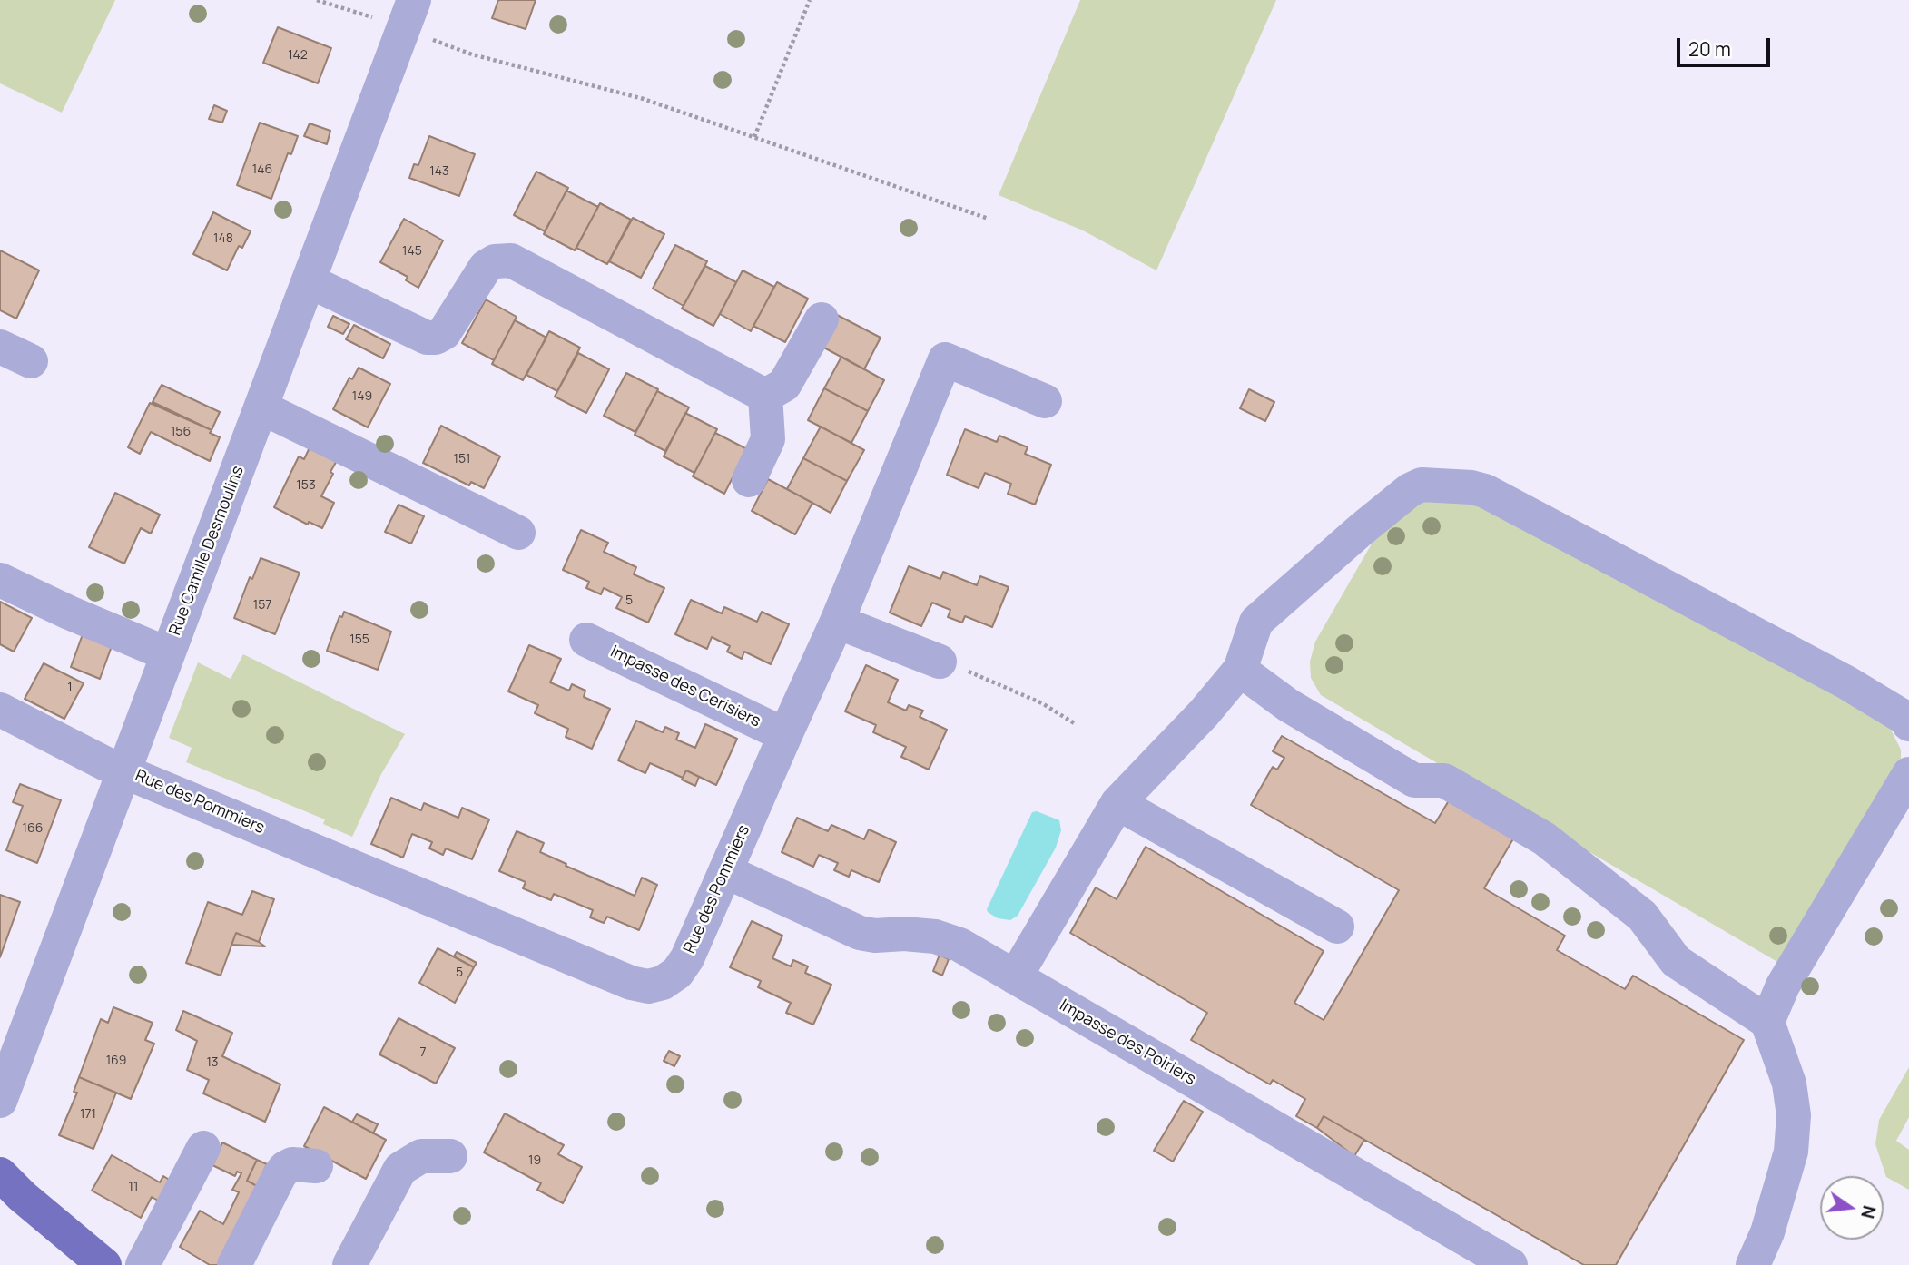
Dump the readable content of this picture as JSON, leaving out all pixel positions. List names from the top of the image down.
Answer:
{
  "streets": {
    "street": [
      "Rue Camille Desmoulins",
      "Impasse des Cerisiers",
      "Rue des Pommiers",
      "Impasse des Poiriers"
    ]
  },
  "crossings": [
    ["Rue Camille Desmoulins", "Rue des Pommiers"],
    ["Impasse des Cerisiers", "Rue des Pommiers"],
    ["Rue des Pommiers", "Impasse des Poiriers"]
  ],
  "house_numbers": [
    "142",
    "146",
    "143",
    "148",
    "145",
    "149",
    "156",
    "151",
    "153",
    "5",
    "157",
    "155",
    "1",
    "166",
    "5",
    "7",
    "169",
    "13",
    "171",
    "19",
    "11"
  ],
  "scale_bar": "20 m",
  "north": "right"
}
